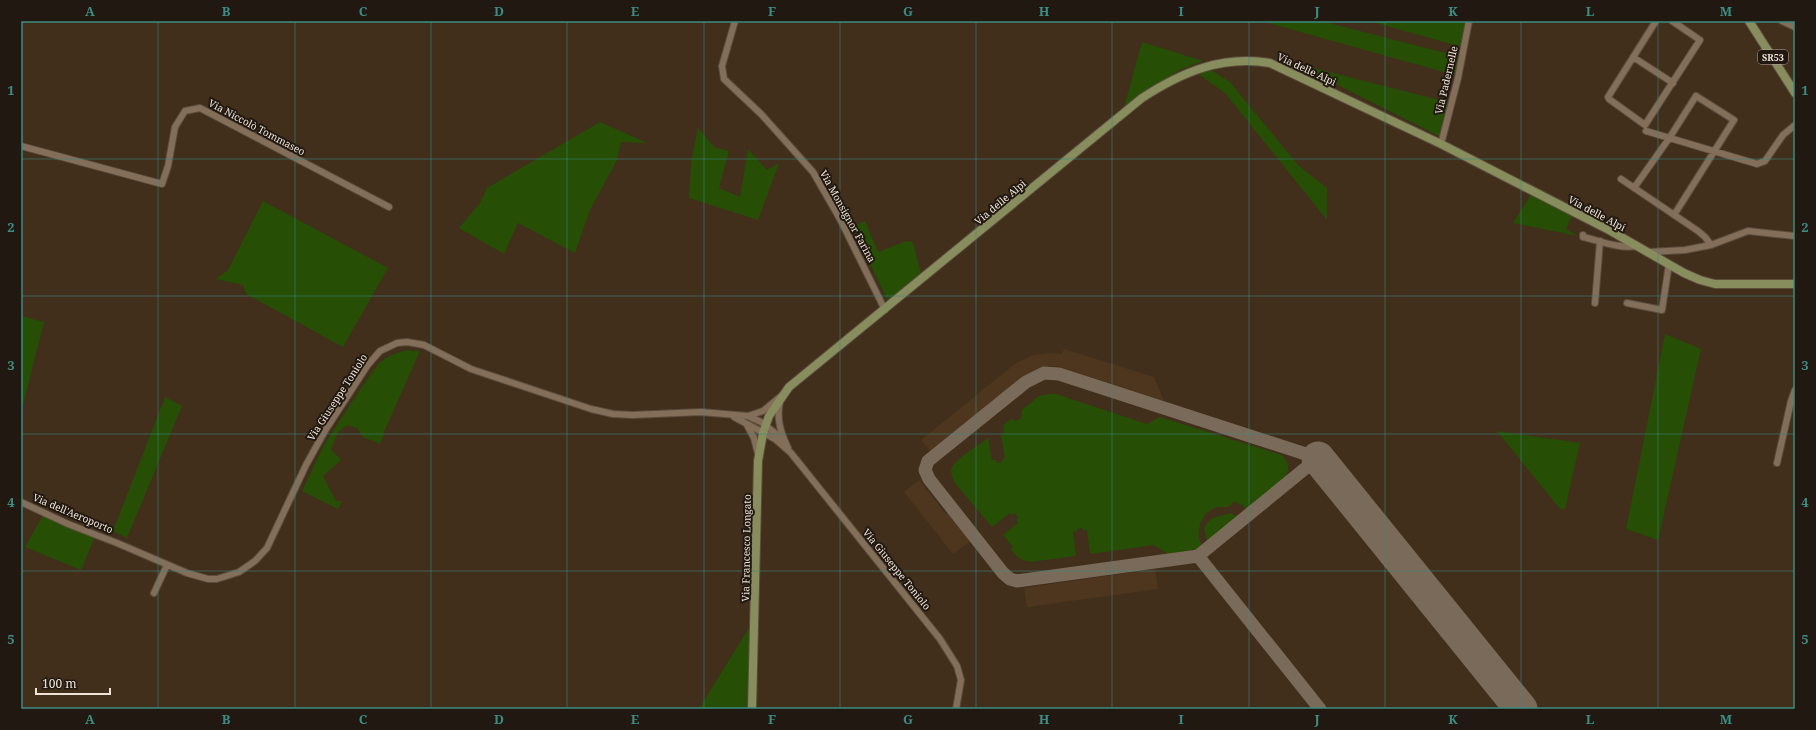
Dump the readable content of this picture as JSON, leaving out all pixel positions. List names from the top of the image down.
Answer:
{
  "streets": {
    "main road": ["SR53", "Via delle Alpi", "Via Francesco Longato"],
    "street": [
      "Via Padernelle",
      "Via Niccolò Tommaseo",
      "Via Monsignor Farina",
      "Via Giuseppe Toniolo",
      "Via dell'Aeroporto"
    ]
  },
  "crossings": [
    ["Via delle Alpi", "Via Padernelle"],
    ["Via delle Alpi", "Via Monsignor Farina"],
    ["Via delle Alpi", "Via Giuseppe Toniolo"],
    ["Via delle Alpi", "Via Francesco Longato"],
    ["Via Giuseppe Toniolo", "Via dell'Aeroporto"],
    ["Via Giuseppe Toniolo", "Via Francesco Longato"]
  ],
  "scale_bar": "100 m",
  "grid": {
    "columns": [
      "A",
      "B",
      "C",
      "D",
      "E",
      "F",
      "G",
      "H",
      "I",
      "J",
      "K",
      "L",
      "M"
    ],
    "rows": [
      "1",
      "2",
      "3",
      "4",
      "5"
    ]
  }
}
